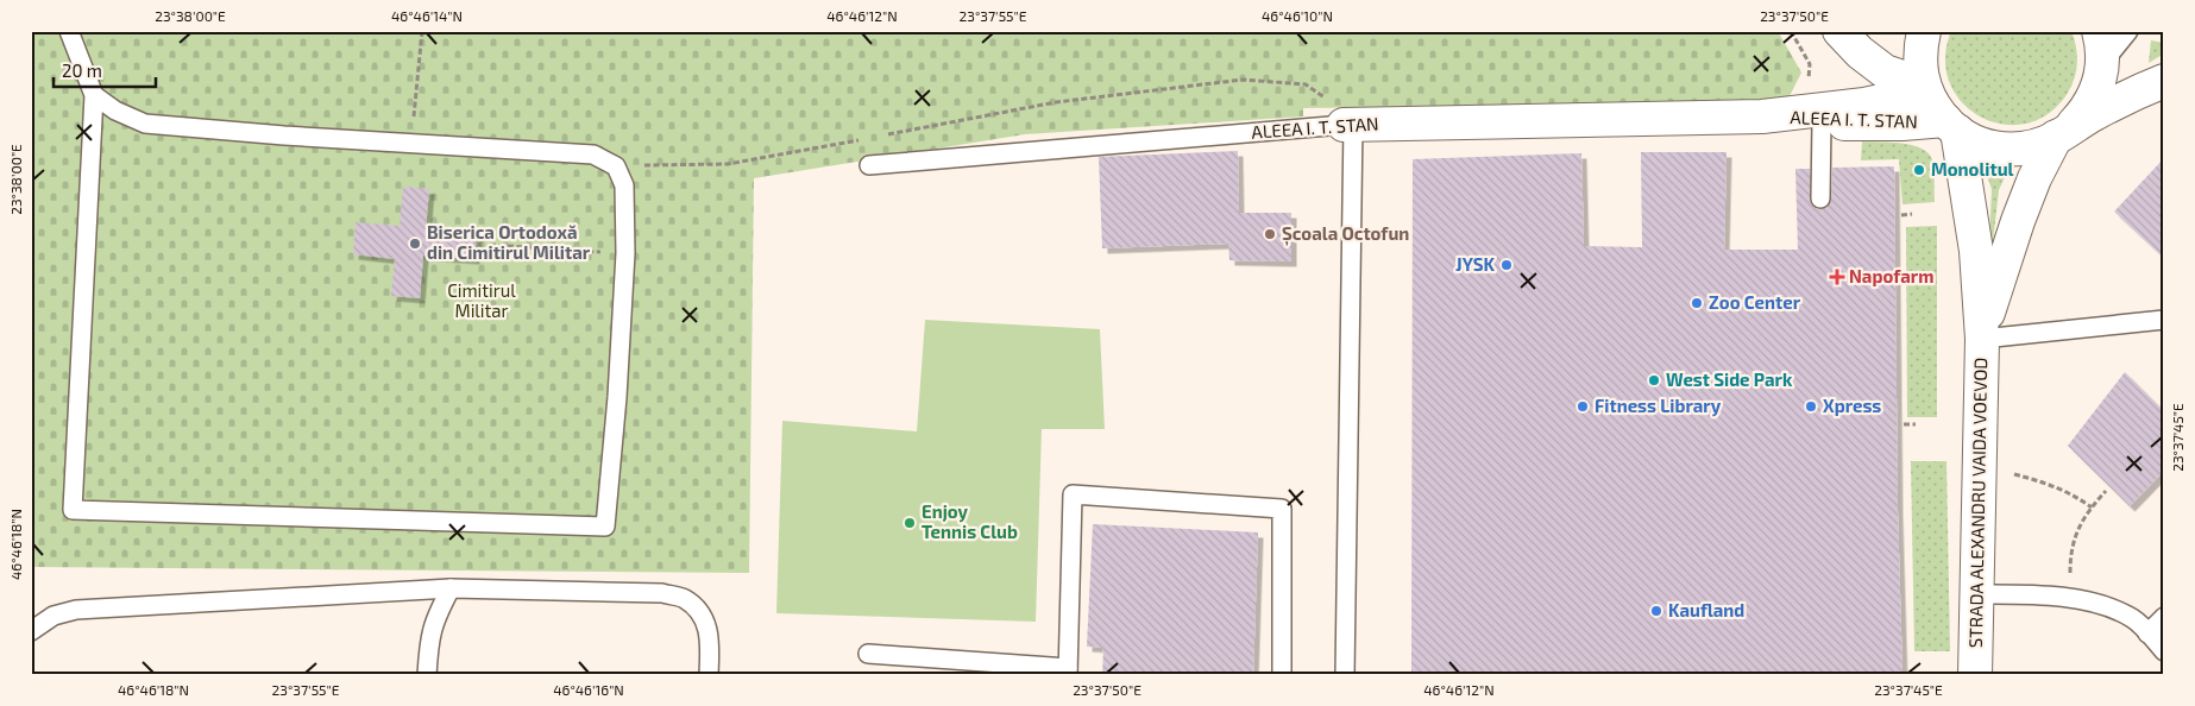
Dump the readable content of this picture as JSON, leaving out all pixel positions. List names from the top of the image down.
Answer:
{
  "streets": {
    "main road": ["ALEEA I. T. STAN", "STRADA ALEXANDRU VAIDA VOEVOD"]
  },
  "crossings": [
    ["ALEEA I. T. STAN", "STRADA ALEXANDRU VAIDA VOEVOD"]
  ],
  "parks": ["Cimitirul Militar"],
  "places": {
    "other": [
      "Monolitul",
      "Școala Octofun",
      "Biserica Ortodoxă din Cimitirul Militar",
      "JYSK",
      "Zoo Center",
      "West Side Park",
      "Fitness Library",
      "Xpress",
      "Enjoy Tennis Club",
      "Kaufland"
    ],
    "health": ["Napofarm"]
  },
  "scale_bar": "20 m",
  "coordinates": [
    "23°38'00\"E",
    "46°46'14\"N",
    "46°46'12\"N",
    "23°37'55\"E",
    "46°46'10\"N",
    "23°37'50\"E",
    "23°37'45\"E",
    "46°46'18\"N",
    "46°46'16\"N"
  ]
}
